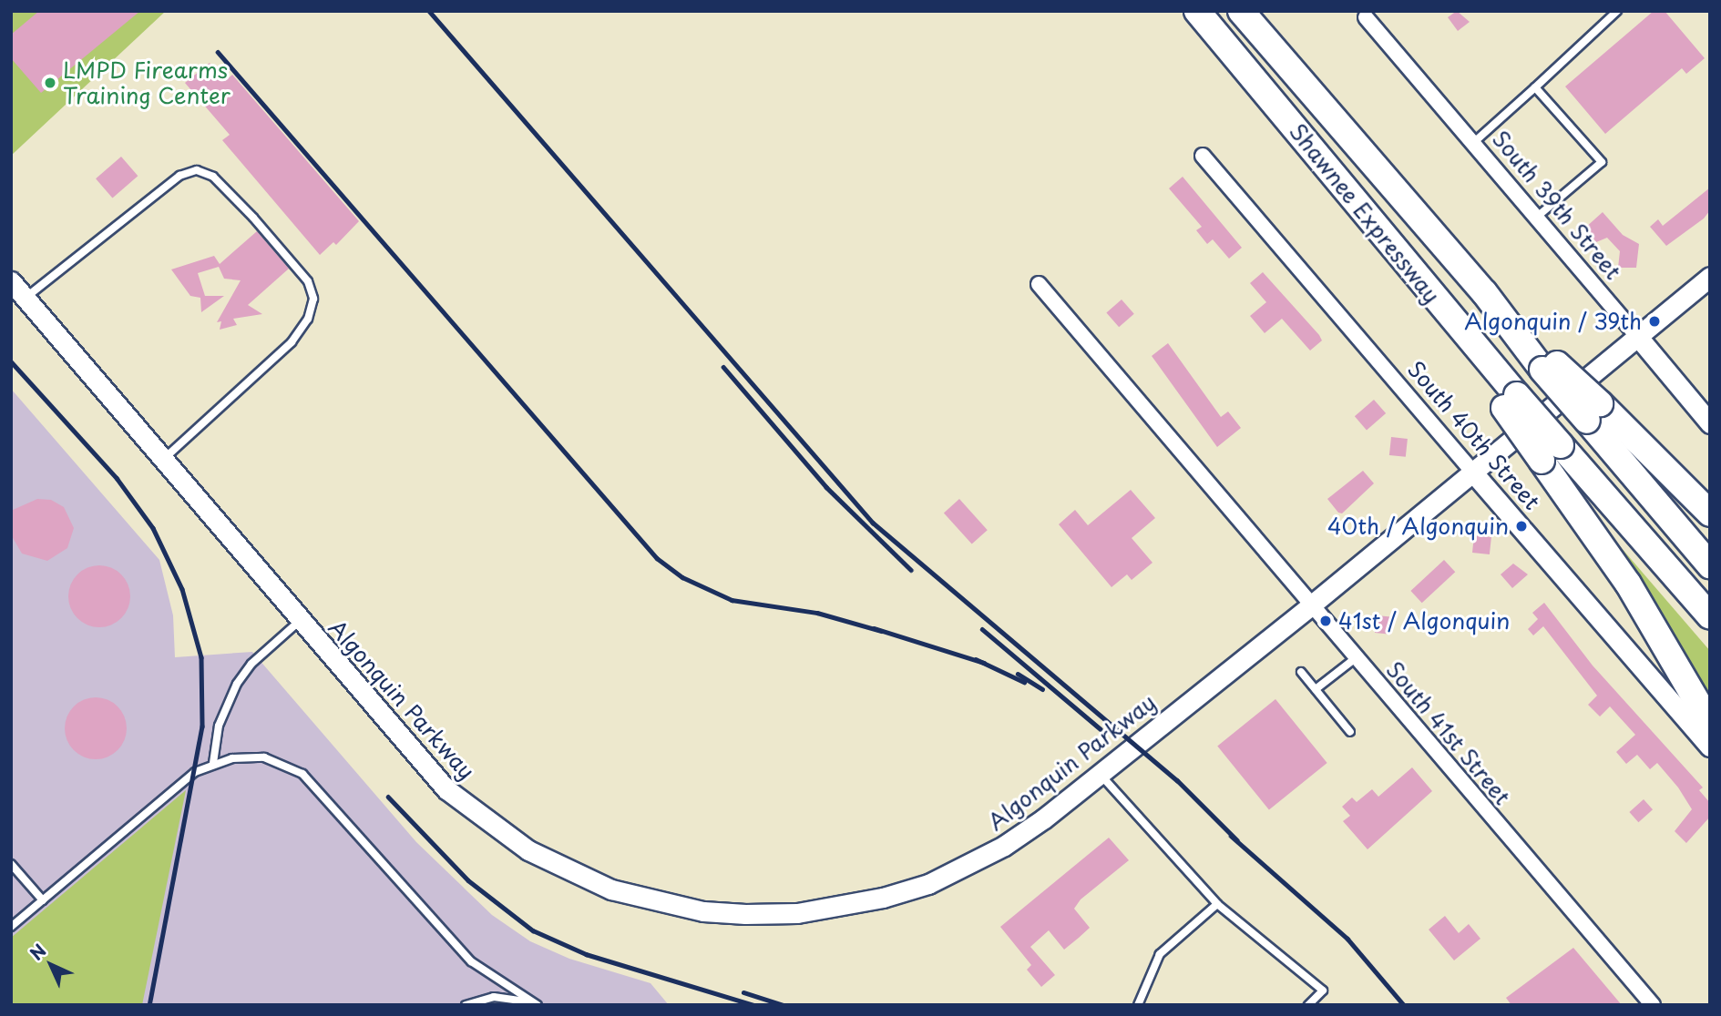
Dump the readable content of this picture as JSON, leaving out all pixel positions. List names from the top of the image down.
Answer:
{
  "streets": {
    "highway": ["Shawnee Expressway"],
    "street": [
      "South 39th Street",
      "South 40th Street",
      "Algonquin Parkway",
      "South 41st Street"
    ]
  },
  "crossings": [
    ["South 39th Street", "Algonquin Parkway"],
    ["South 40th Street", "Algonquin Parkway"],
    ["Algonquin Parkway", "South 41st Street"]
  ],
  "places": [
    "LMPD Firearms Training Center",
    "Algonquin / 39th",
    "40th / Algonquin",
    "41st / Algonquin"
  ],
  "north": "top left"
}
